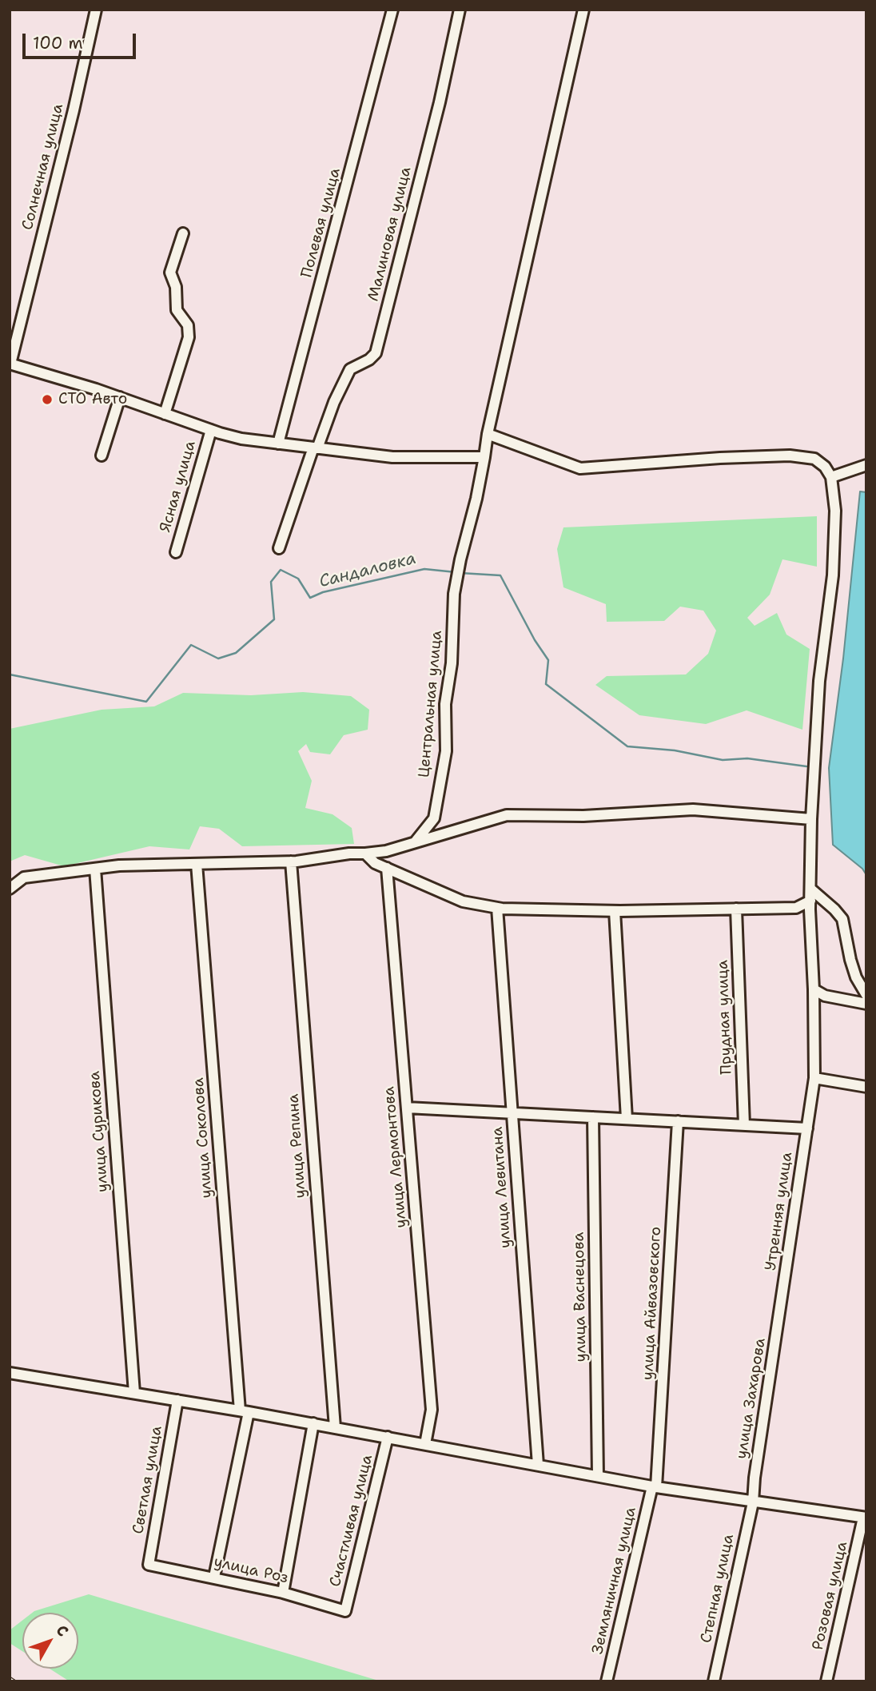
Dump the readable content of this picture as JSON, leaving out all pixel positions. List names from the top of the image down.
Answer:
{
  "streets": {
    "street": [
      "Солнечная улица",
      "Полевая улица",
      "Малиновая улица",
      "Ясная улица",
      "Центральная улица",
      "Прудная улица",
      "улица Сурикова",
      "улица Соколова",
      "улица Репина",
      "улица Лермонтова",
      "улица Левитана",
      "Утренняя улица",
      "улица Васнецова",
      "улица Айвазовского",
      "улица Захарова",
      "Светлая улица",
      "Счастливая улица",
      "улица Роз",
      "Земляничная улица",
      "Степная улица",
      "Розовая улица"
    ]
  },
  "crossings": [
    ["улица Соколова", "улица Роз"],
    ["Утренняя улица", "улица Захарова"],
    ["улица Айвазовского", "Земляничная улица"],
    ["улица Захарова", "Степная улица"],
    ["Светлая улица", "улица Роз"],
    ["Счастливая улица", "улица Роз"]
  ],
  "water": ["Сандаловка"],
  "places": ["СТО Авто"],
  "scale_bar": "100 m",
  "north": "top right"
}
